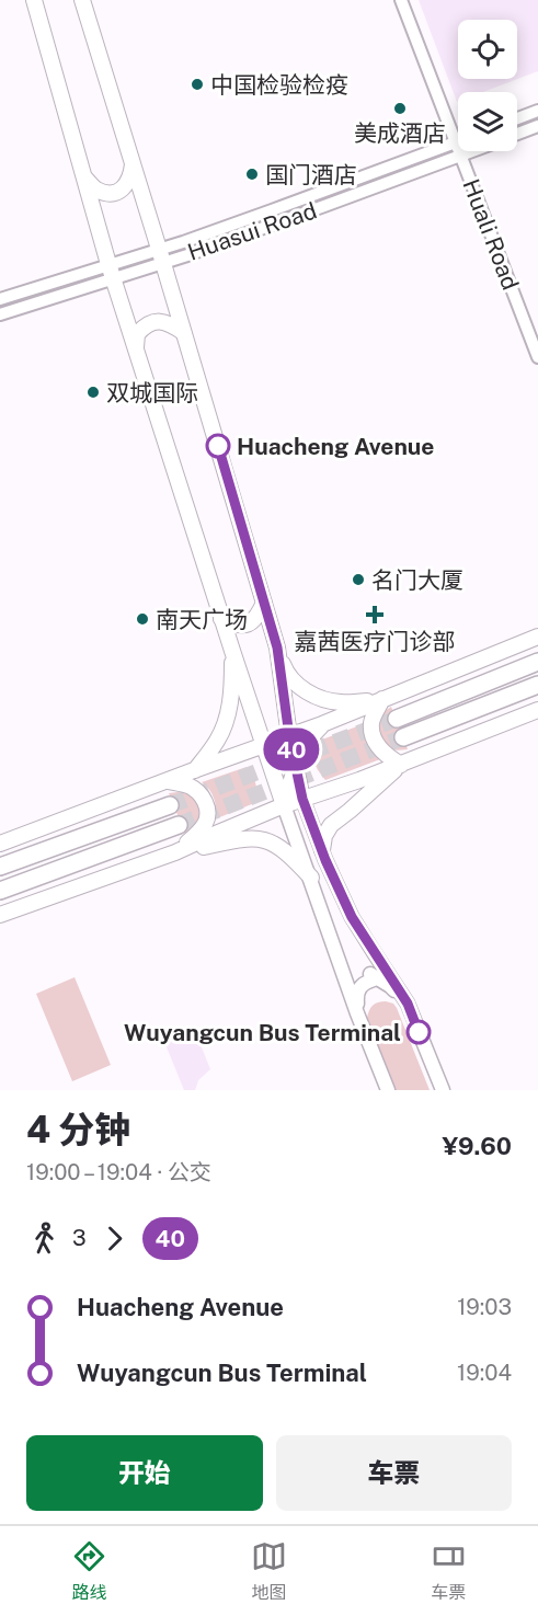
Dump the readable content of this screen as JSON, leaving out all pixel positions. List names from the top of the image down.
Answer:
{
  "streets": {
    "street": ["Huasui Road", "Huali Road"]
  },
  "crossings": [
    ["Huasui Road", "Huali Road"]
  ],
  "places": {
    "other": [
      "中国检验检疫",
      "美成酒店",
      "国门酒店",
      "双城国际",
      "Huacheng Avenue",
      "名门大厦",
      "南天广场",
      "Wuyangcun Bus Terminal"
    ],
    "health": ["嘉茜医疗门诊部"]
  },
  "lines": ["bus line 40"],
  "page": {
    "on_map": "40",
    "heading": ["4 分钟", "19:00 – 19:04 · 公交", "¥9.60"],
    "legs": ["3", "40"],
    "list": [
      {
        "name": "Huacheng Avenue",
        "value": "19:03"
      },
      {
        "name": "Wuyangcun Bus Terminal",
        "value": "19:04"
      }
    ],
    "buttons": ["开始", "车票"],
    "tabs": ["路线", "地图", "车票"]
  }
}
